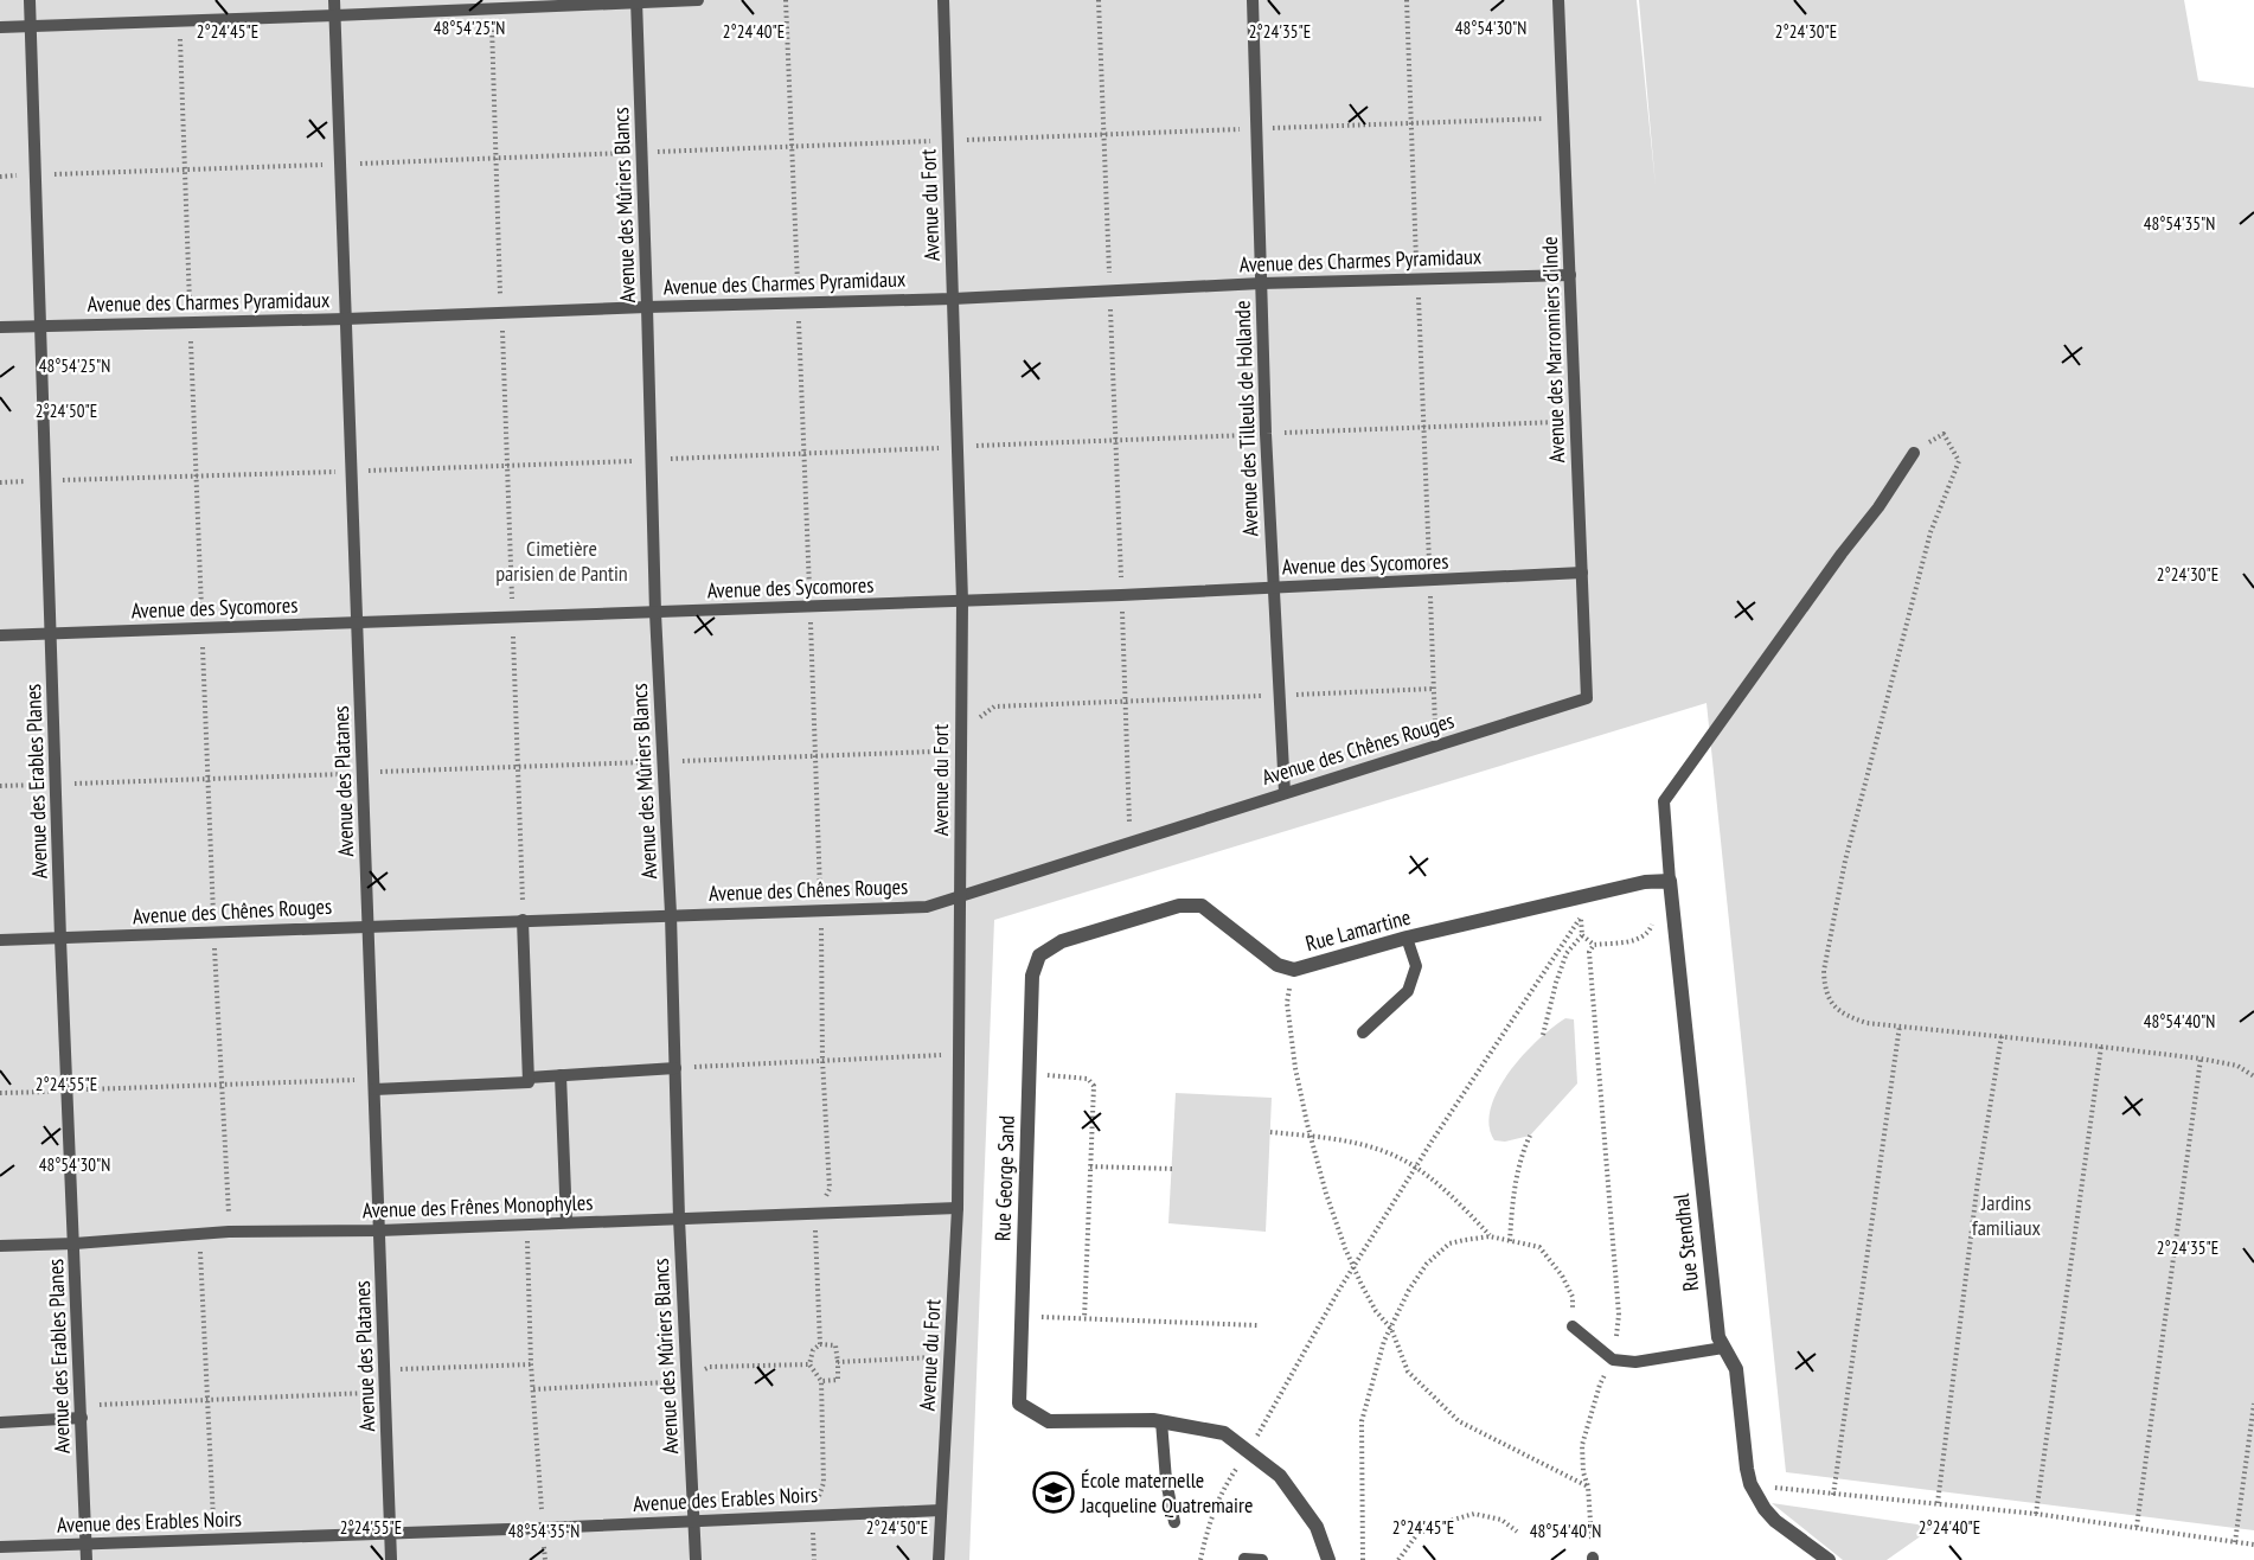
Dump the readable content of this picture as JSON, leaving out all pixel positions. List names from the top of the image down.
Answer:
{
  "streets": {
    "street": ["Rue Lamartine", "Rue George Sand", "Rue Stendhal"],
    "lane": [
      "Avenue des Mûriers Blancs",
      "Avenue du Fort",
      "Avenue des Charmes Pyramidaux",
      "Avenue des Marronniers d'Inde",
      "Avenue des Tilleuls de Hollande",
      "Avenue des Sycomores",
      "Avenue des Chênes Rouges",
      "Avenue des Erables Planes",
      "Avenue des Platanes",
      "Avenue des Frênes Monophyles",
      "Avenue des Erables Noirs"
    ]
  },
  "crossings": [
    ["Avenue des Mûriers Blancs", "Avenue des Charmes Pyramidaux"],
    ["Avenue des Mûriers Blancs", "Avenue des Sycomores"],
    ["Avenue des Mûriers Blancs", "Avenue des Chênes Rouges"],
    ["Avenue des Mûriers Blancs", "Avenue des Frênes Monophyles"],
    ["Avenue des Mûriers Blancs", "Avenue des Erables Noirs"],
    ["Avenue du Fort", "Avenue des Charmes Pyramidaux"],
    ["Avenue du Fort", "Avenue des Sycomores"],
    ["Avenue du Fort", "Avenue des Chênes Rouges"],
    ["Avenue du Fort", "Avenue des Frênes Monophyles"],
    ["Avenue du Fort", "Avenue des Erables Noirs"],
    ["Avenue des Charmes Pyramidaux", "Avenue des Marronniers d'Inde"],
    ["Avenue des Charmes Pyramidaux", "Avenue des Tilleuls de Hollande"],
    ["Avenue des Charmes Pyramidaux", "Avenue des Erables Planes"],
    ["Avenue des Charmes Pyramidaux", "Avenue des Platanes"],
    ["Avenue des Marronniers d'Inde", "Avenue des Sycomores"],
    ["Avenue des Marronniers d'Inde", "Avenue des Chênes Rouges"],
    ["Avenue des Tilleuls de Hollande", "Avenue des Sycomores"],
    ["Avenue des Tilleuls de Hollande", "Avenue des Chênes Rouges"],
    ["Avenue des Sycomores", "Avenue des Erables Planes"],
    ["Avenue des Sycomores", "Avenue des Platanes"],
    ["Avenue des Chênes Rouges", "Avenue des Erables Planes"],
    ["Avenue des Chênes Rouges", "Avenue des Platanes"],
    ["Avenue des Erables Planes", "Avenue des Frênes Monophyles"],
    ["Avenue des Erables Planes", "Avenue des Erables Noirs"],
    ["Avenue des Platanes", "Avenue des Frênes Monophyles"],
    ["Avenue des Platanes", "Avenue des Erables Noirs"],
    ["Rue Lamartine", "Rue George Sand"],
    ["Rue Lamartine", "Rue Stendhal"]
  ],
  "parks": ["Cimetière parisien de Pantin", "Jardins familiaux"],
  "places": {
    "school or university": ["École maternelle Jacqueline Quatremaire"]
  },
  "coordinates": [
    "48°54'25\"N",
    "48°54'30\"N",
    "2°24'45\"E",
    "2°24'40\"E",
    "2°24'35\"E",
    "2°24'30\"E",
    "48°54'35\"N",
    "2°24'50\"E",
    "48°54'40\"N",
    "2°24'55\"E"
  ]
}
